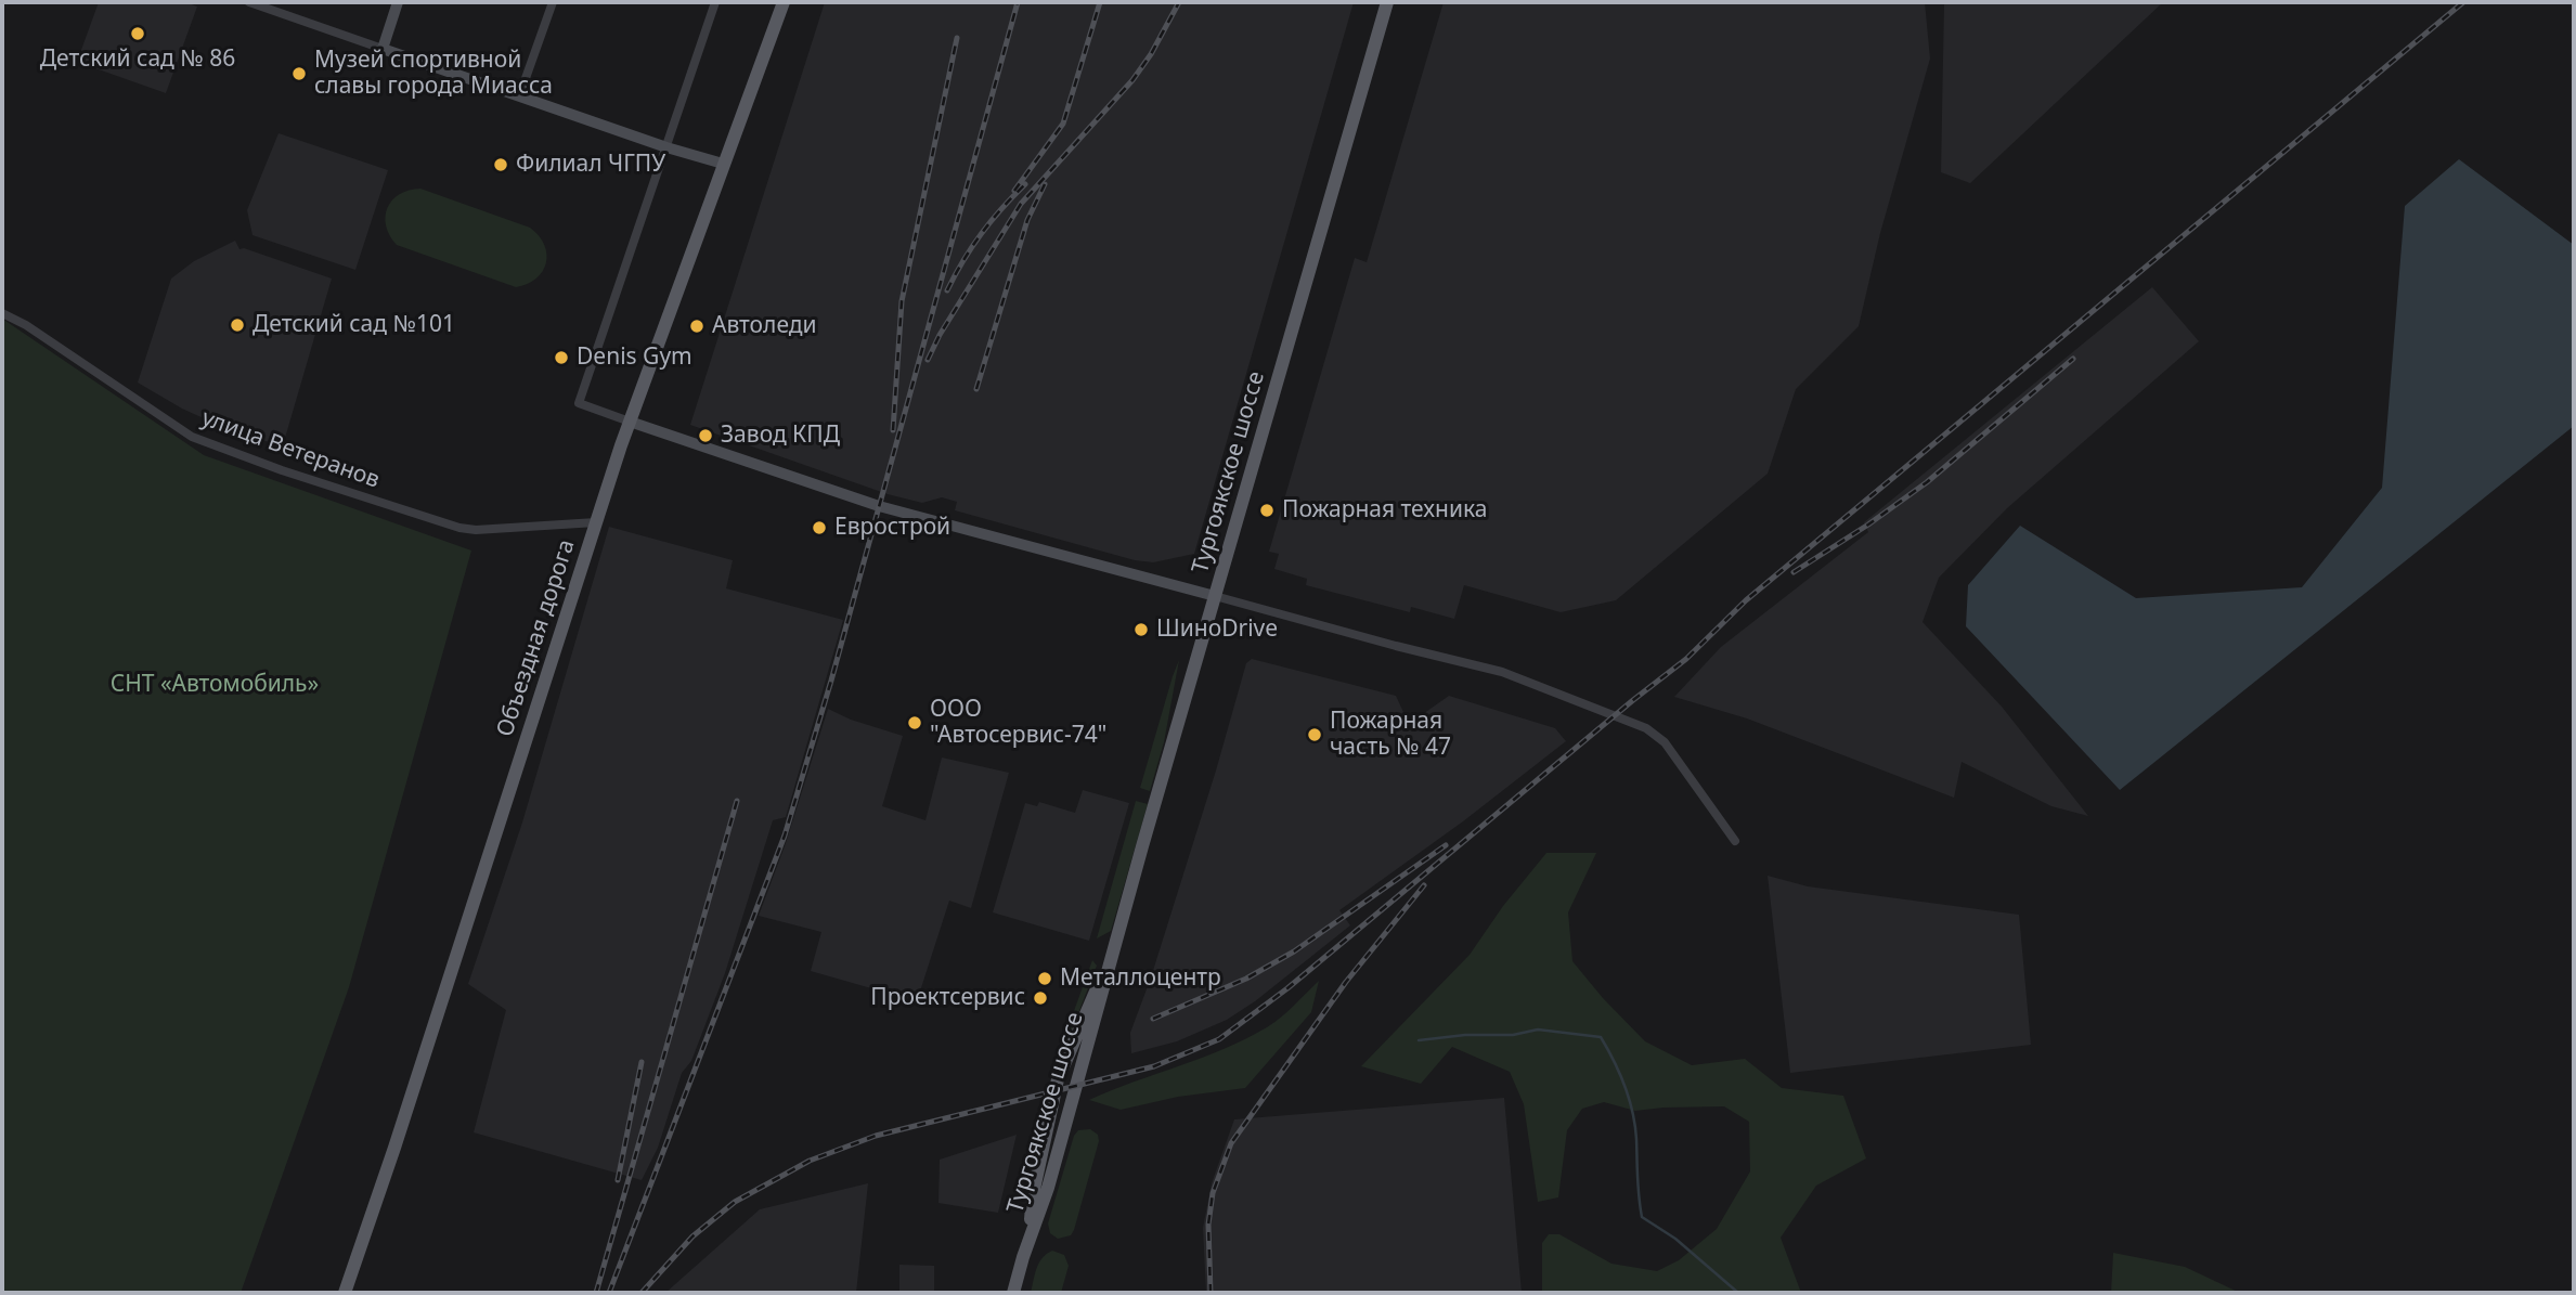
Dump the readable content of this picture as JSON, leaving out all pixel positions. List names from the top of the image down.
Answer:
{
  "streets": {
    "main road": ["Тургоякское шоссе", "Объездная дорога"],
    "street": ["улица Ветеранов"]
  },
  "crossings": [
    ["улица Ветеранов", "Объездная дорога"]
  ],
  "parks": ["СНТ «Автомобиль»"],
  "places": [
    "Детский сад № 86",
    "Музей спортивной славы города Миасса",
    "Филиал ЧГПУ",
    "Детский сад №101",
    "Автоледи",
    "Denis Gym",
    "Завод КПД",
    "Пожарная техника",
    "Еврострой",
    "ШиноDrive",
    "ООО \"Автосервис-74\"",
    "Пожарная часть № 47",
    "Металлоцентр",
    "Проектсервис"
  ]
}
